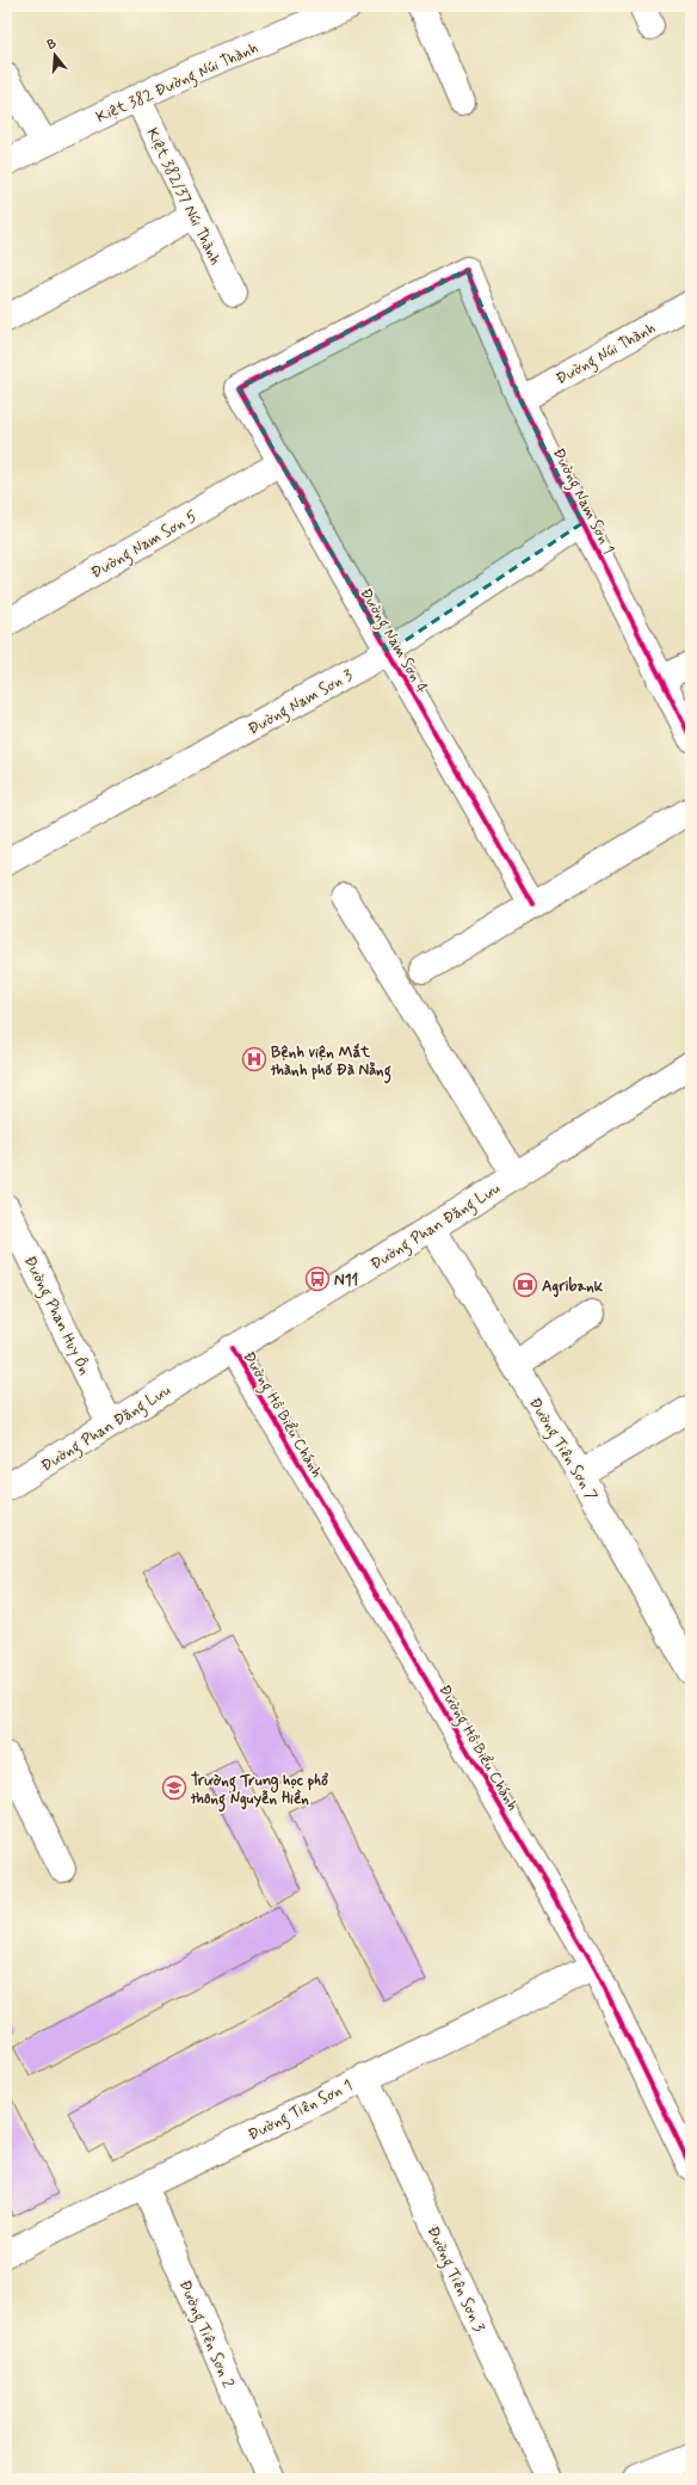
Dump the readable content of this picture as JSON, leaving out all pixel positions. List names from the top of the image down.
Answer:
{
  "streets": {
    "street": [
      "Kiệt 382 Đường Núi Thành",
      "Kiệt 382/37 Núi Thành",
      "Đường Núi Thành",
      "Đường Nam Sơn 1",
      "Đường Nam Sơn 5",
      "Đường Nam Sơn 4",
      "Đường Nam Sơn 3",
      "Đường Phan Đăng Lưu",
      "Đường Phan Huy Ôn",
      "Đường Hồ Biểu Chánh",
      "Đường Tiên Sơn 7",
      "Đường Tiên Sơn 1",
      "Đường Tiên Sơn 3",
      "Đường Tiên Sơn 2"
    ]
  },
  "crossings": [
    ["Kiệt 382 Đường Núi Thành", "Kiệt 382/37 Núi Thành"],
    ["Đường Núi Thành", "Đường Nam Sơn 1"],
    ["Đường Nam Sơn 1", "Đường Nam Sơn 4"],
    ["Đường Nam Sơn 1", "Đường Nam Sơn 3"],
    ["Đường Nam Sơn 5", "Đường Nam Sơn 4"],
    ["Đường Nam Sơn 4", "Đường Nam Sơn 3"],
    ["Đường Phan Đăng Lưu", "Đường Phan Huy Ôn"],
    ["Đường Phan Đăng Lưu", "Đường Hồ Biểu Chánh"],
    ["Đường Phan Đăng Lưu", "Đường Tiên Sơn 7"],
    ["Đường Hồ Biểu Chánh", "Đường Tiên Sơn 1"],
    ["Đường Tiên Sơn 1", "Đường Tiên Sơn 3"],
    ["Đường Tiên Sơn 1", "Đường Tiên Sơn 2"]
  ],
  "places": {
    "hospital": ["Bệnh viện Mắt thành phố Đà Nẵng"],
    "bus stop": ["N11"],
    "bank": ["Agribank"],
    "school or university": ["Trường Trung học phổ thông Nguyễn Hiền"]
  },
  "north": "top"
}
